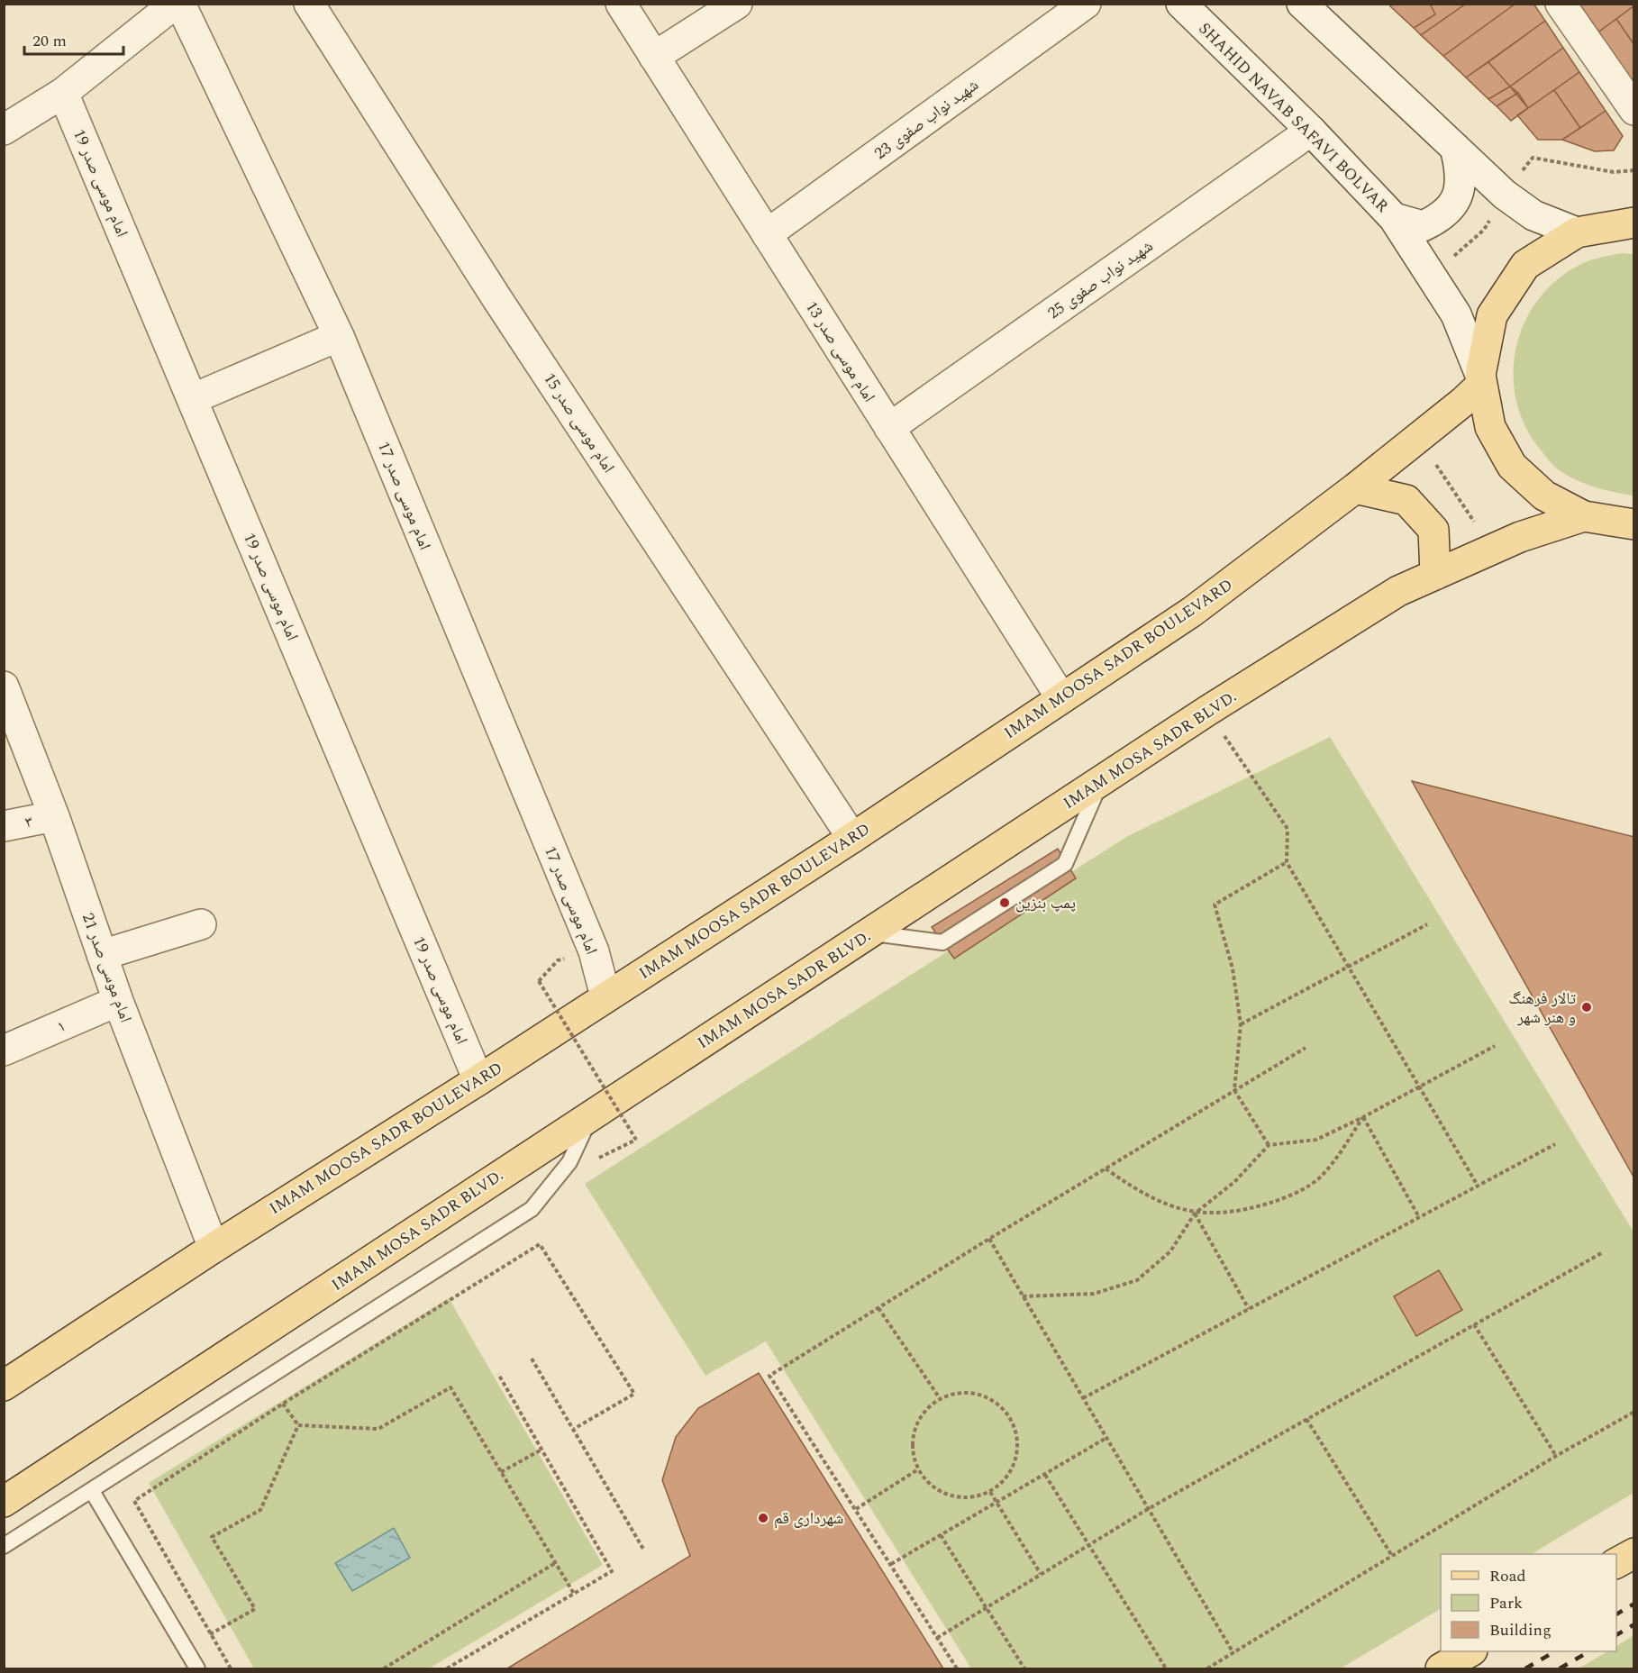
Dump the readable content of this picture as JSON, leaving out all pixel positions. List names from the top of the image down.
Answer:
{
  "streets": {
    "main road": ["IMAM MOOSA SADR BOULEVARD", "IMAM MOSA SADR BLVD."],
    "street": [
      "SHAHID NAVAB SAFAVI BOLVAR",
      "شهید نواب صفوی 23",
      "امام موسی صدر 19",
      "شهید نواب صفوی 25",
      "امام موسی صدر 13",
      "امام موسی صدر 15",
      "امام موسی صدر 17",
      "۳",
      "امام موسی صدر 21",
      "۱"
    ]
  },
  "crossings": [
    ["SHAHID NAVAB SAFAVI BOLVAR", "شهید نواب صفوی 25"],
    ["SHAHID NAVAB SAFAVI BOLVAR", "IMAM MOOSA SADR BOULEVARD"],
    ["شهید نواب صفوی 23", "امام موسی صدر 13"],
    ["امام موسی صدر 19", "IMAM MOOSA SADR BOULEVARD"],
    ["شهید نواب صفوی 25", "امام موسی صدر 13"],
    ["امام موسی صدر 13", "IMAM MOOSA SADR BOULEVARD"],
    ["امام موسی صدر 15", "IMAM MOOSA SADR BOULEVARD"],
    ["امام موسی صدر 17", "IMAM MOOSA SADR BOULEVARD"],
    ["IMAM MOOSA SADR BOULEVARD", "امام موسی صدر 21"],
    ["۳", "امام موسی صدر 21"],
    ["امام موسی صدر 21", "۱"]
  ],
  "places": ["پمپ بنزین", "تالار فرهنگ و هنر شهر", "شهرداری قم"],
  "legend": ["Road", "Park", "Building"],
  "scale_bar": "20 m"
}
